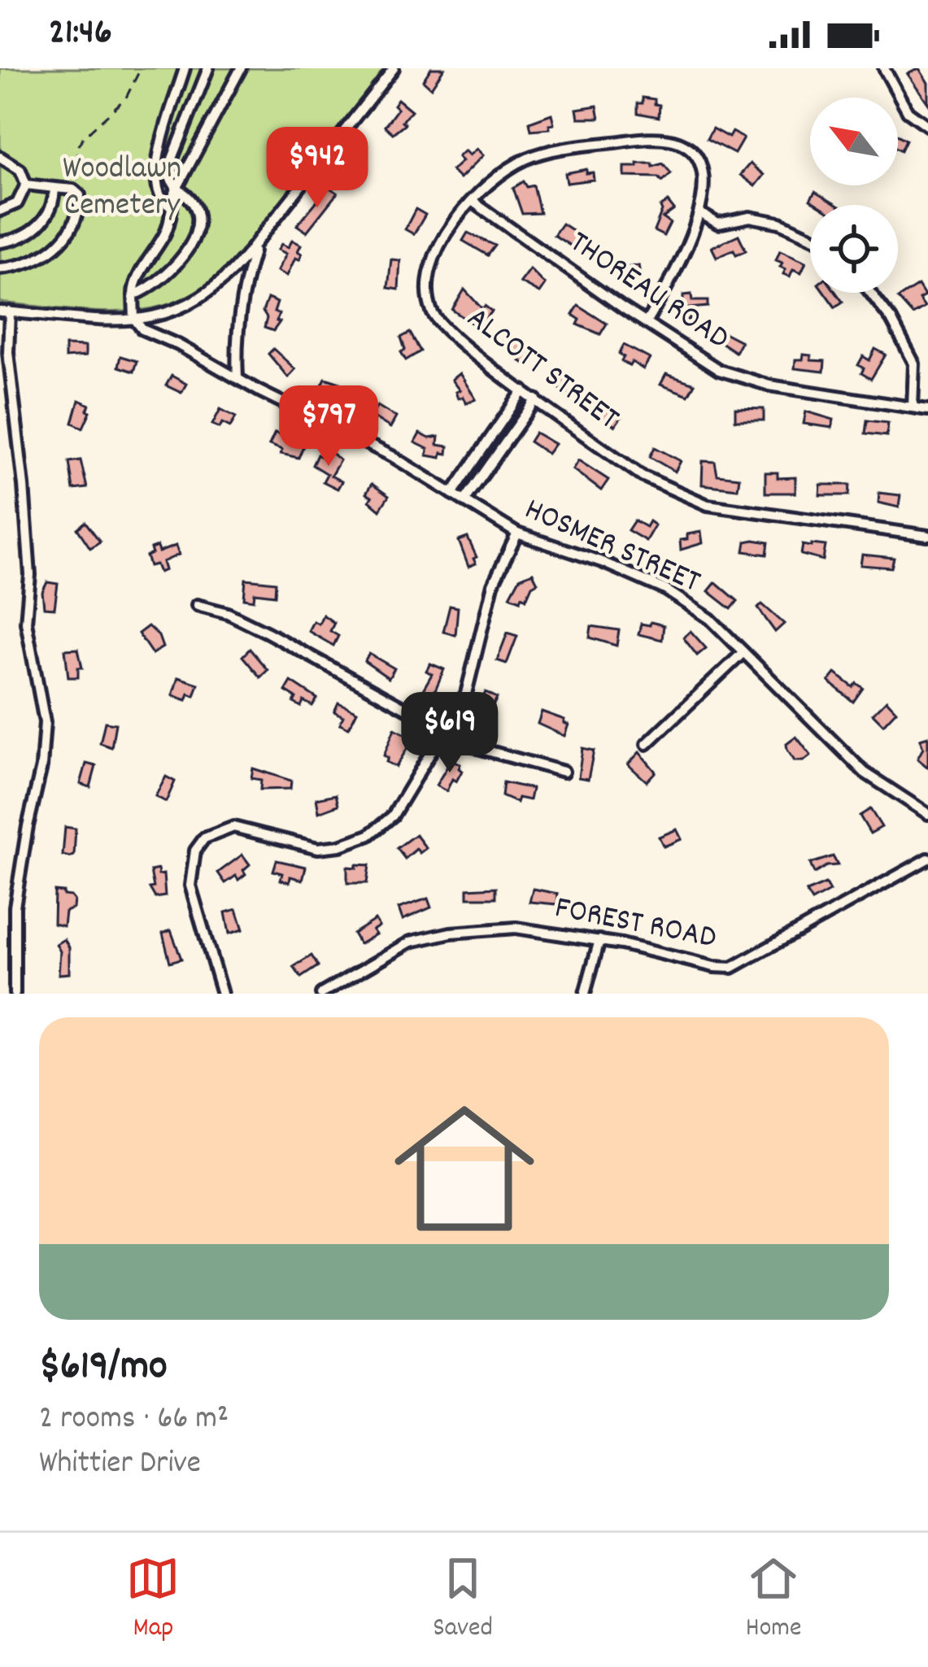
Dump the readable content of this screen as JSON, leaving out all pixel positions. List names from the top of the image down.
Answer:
{
  "streets": {
    "street": [
      "THOREAU ROAD",
      "ALCOTT STREET",
      "HOSMER STREET",
      "FOREST ROAD"
    ]
  },
  "crossings": [
    ["THOREAU ROAD", "ALCOTT STREET"]
  ],
  "parks": ["Woodlawn Cemetery"],
  "north": "top left",
  "page": {
    "status": "21:46",
    "price": ["$942", "$797", "$619"],
    "list": [
      {
        "name": "$619/mo",
        "note": "2 rooms · 66 m² · Whittier Drive"
      }
    ],
    "tabs": ["Map", "Saved", "Home"]
  }
}
